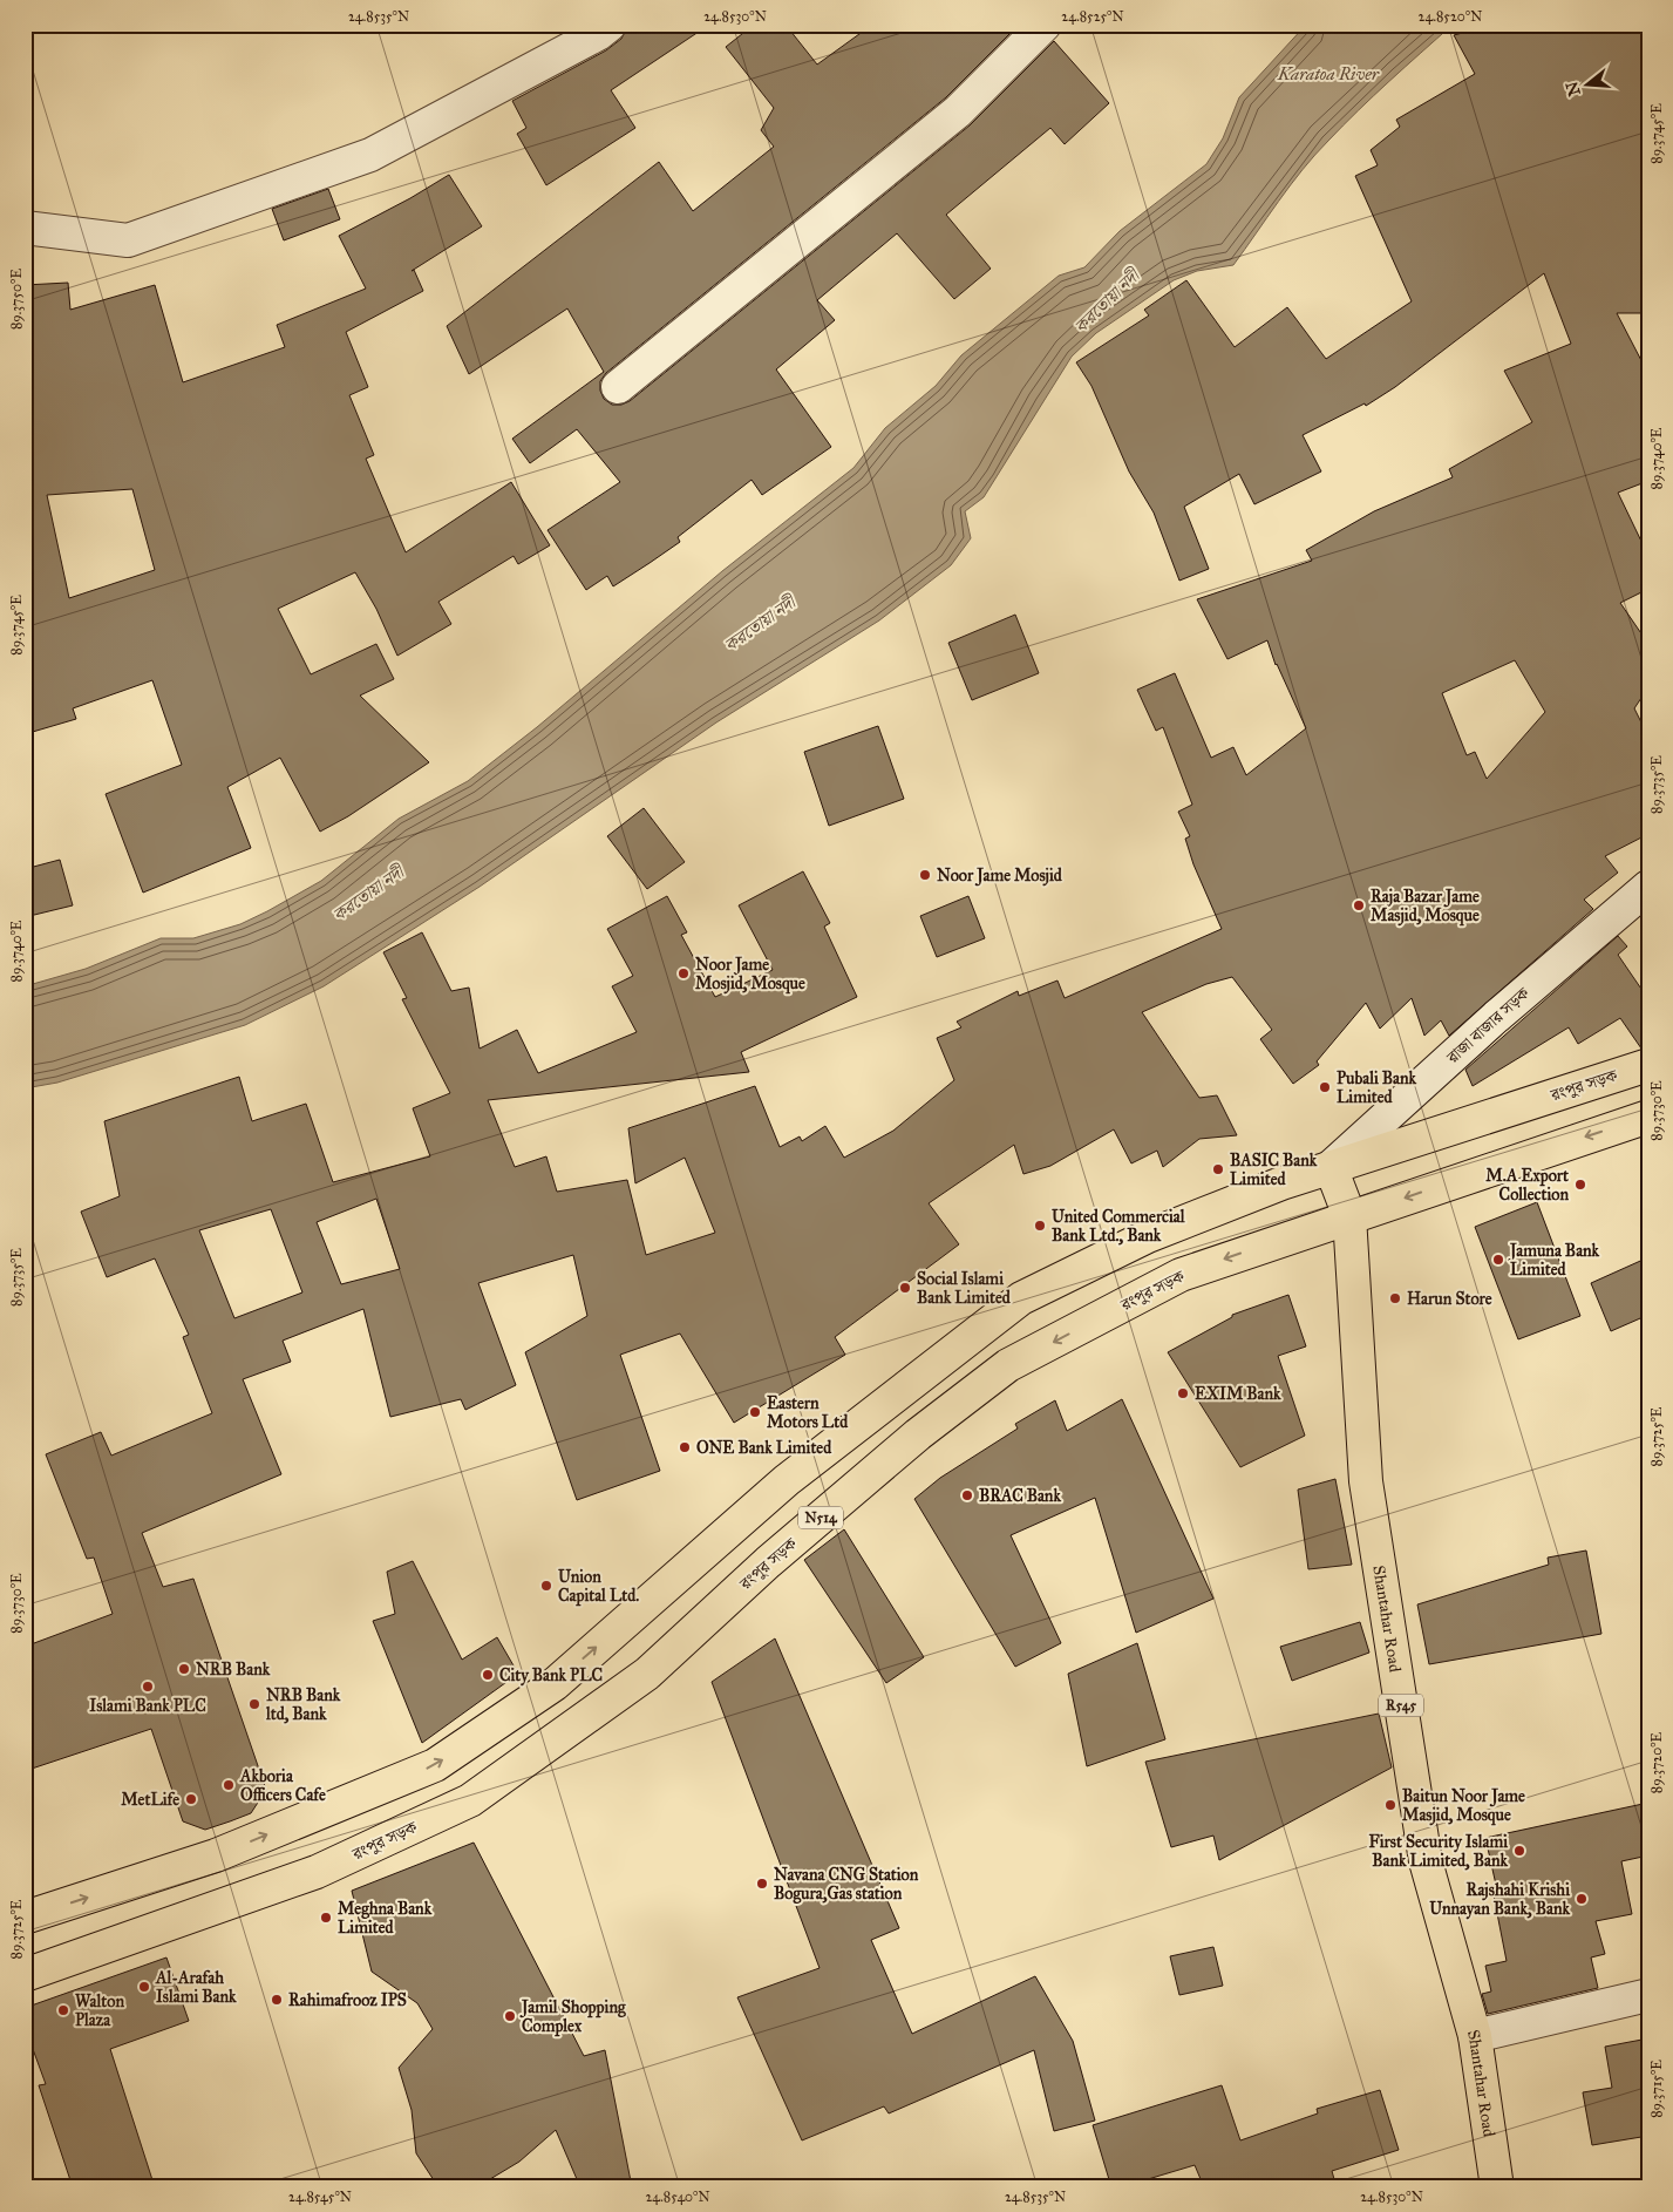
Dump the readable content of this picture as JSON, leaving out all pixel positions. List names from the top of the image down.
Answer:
{
  "streets": {
    "main road": [
      "রংপুর সড়ক",
      "N514",
      "Shantahar Road",
      "R545"
    ],
    "street": ["রাজা বাজার সড়ক"]
  },
  "crossings": [
    ["রাজা বাজার সড়ক", "রংপুর সড়ক"],
    ["রাজা বাজার সড়ক", "Shantahar Road"],
    ["রংপুর সড়ক", "Shantahar Road"]
  ],
  "water": ["Karatoa River", "করতোয়া নদী"],
  "places": [
    "Noor Jame Mosjid",
    "Raja Bazar Jame Masjid, Mosque",
    "Noor Jame Mosjid, Mosque",
    "Pubali Bank Limited",
    "BASIC Bank Limited",
    "M.A Export Collection",
    "United Commercial Bank Ltd., Bank",
    "Jamuna Bank Limited",
    "Social Islami Bank Limited",
    "Harun Store",
    "EXIM Bank",
    "Eastern Motors Ltd",
    "ONE Bank Limited",
    "BRAC Bank",
    "Union Capital Ltd.",
    "NRB Bank",
    "City Bank PLC",
    "Islami Bank PLC",
    "NRB Bank ltd, Bank",
    "Akboria Officers Cafe",
    "MetLife",
    "Baitun Noor Jame Masjid, Mosque",
    "First Security Islami Bank Limited, Bank",
    "Navana CNG Station Bogura,Gas station",
    "Rajshahi Krishi Unnayan Bank, Bank",
    "Meghna Bank Limited",
    "Al-Arafah Islami Bank",
    "Rahimafrooz IPS",
    "Walton Plaza",
    "Jamil Shopping Complex"
  ],
  "north": "left",
  "coordinates": [
    "24.8535°N",
    "24.8530°N",
    "24.8525°N",
    "24.8520°N",
    "89.3745°E",
    "89.3750°E",
    "89.3740°E",
    "89.3735°E",
    "89.3730°E",
    "89.3725°E",
    "89.3720°E",
    "89.3715°E",
    "24.8545°N",
    "24.8540°N"
  ]
}
